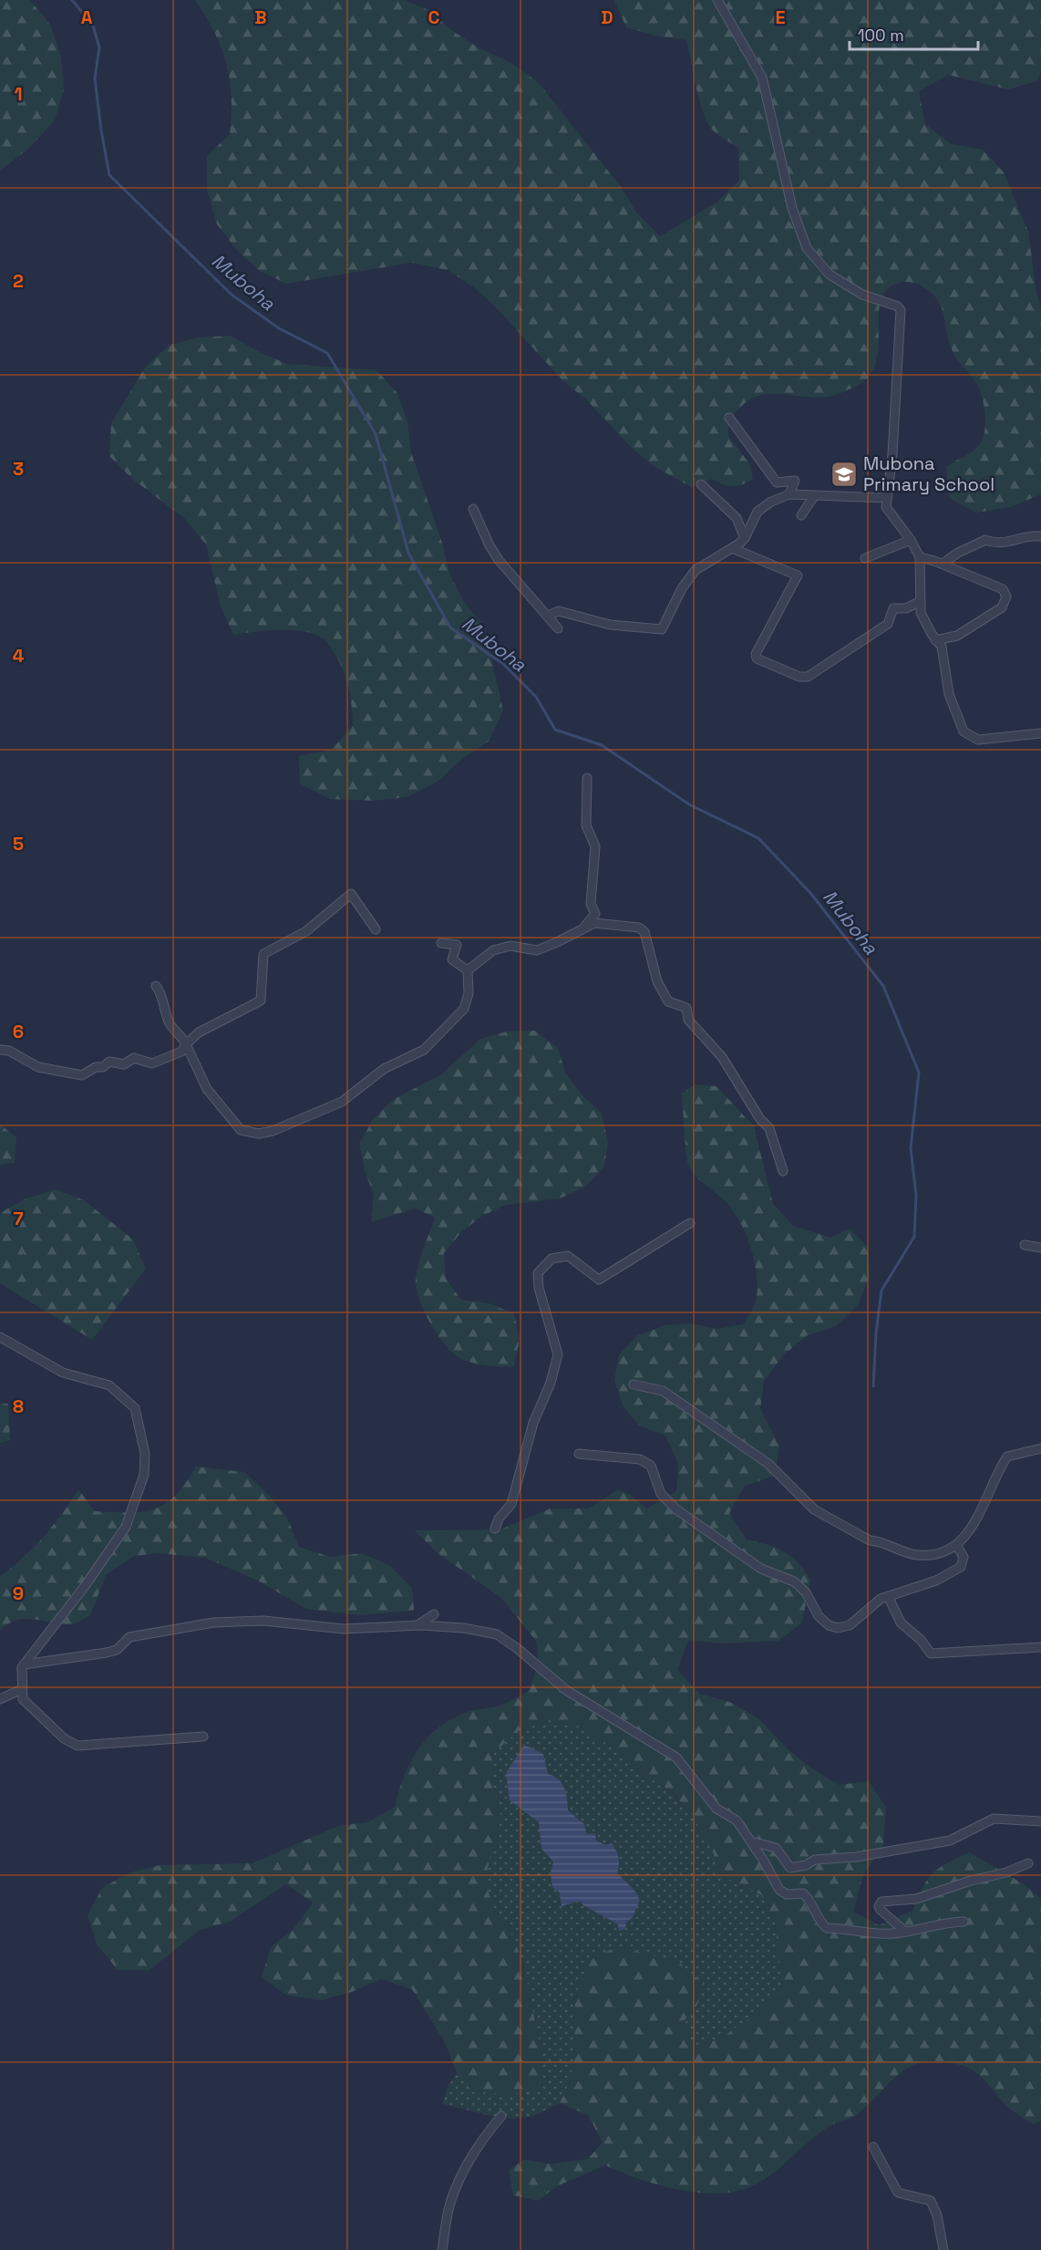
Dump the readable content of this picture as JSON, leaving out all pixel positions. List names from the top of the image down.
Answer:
{
  "water": ["Muboha"],
  "places": {
    "school or university": ["Mubona Primary School"]
  },
  "scale_bar": "100 m",
  "grid": {
    "columns": [
      "A",
      "B",
      "C",
      "D",
      "E"
    ],
    "rows": [
      "1",
      "2",
      "3",
      "4",
      "5",
      "6",
      "7",
      "8",
      "9"
    ]
  }
}
